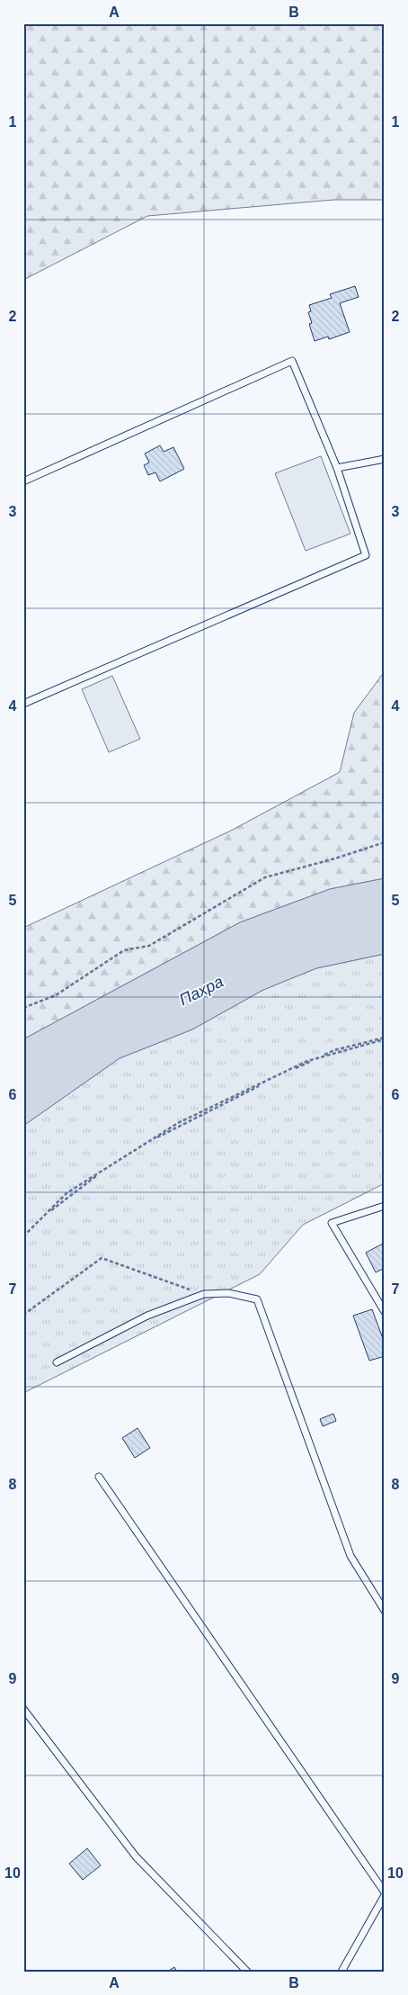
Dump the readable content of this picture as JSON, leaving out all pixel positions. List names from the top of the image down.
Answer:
{
  "water": ["Пахра"],
  "grid": {
    "columns": ["A", "B"],
    "rows": [
      "1",
      "2",
      "3",
      "4",
      "5",
      "6",
      "7",
      "8",
      "9",
      "10"
    ]
  }
}
